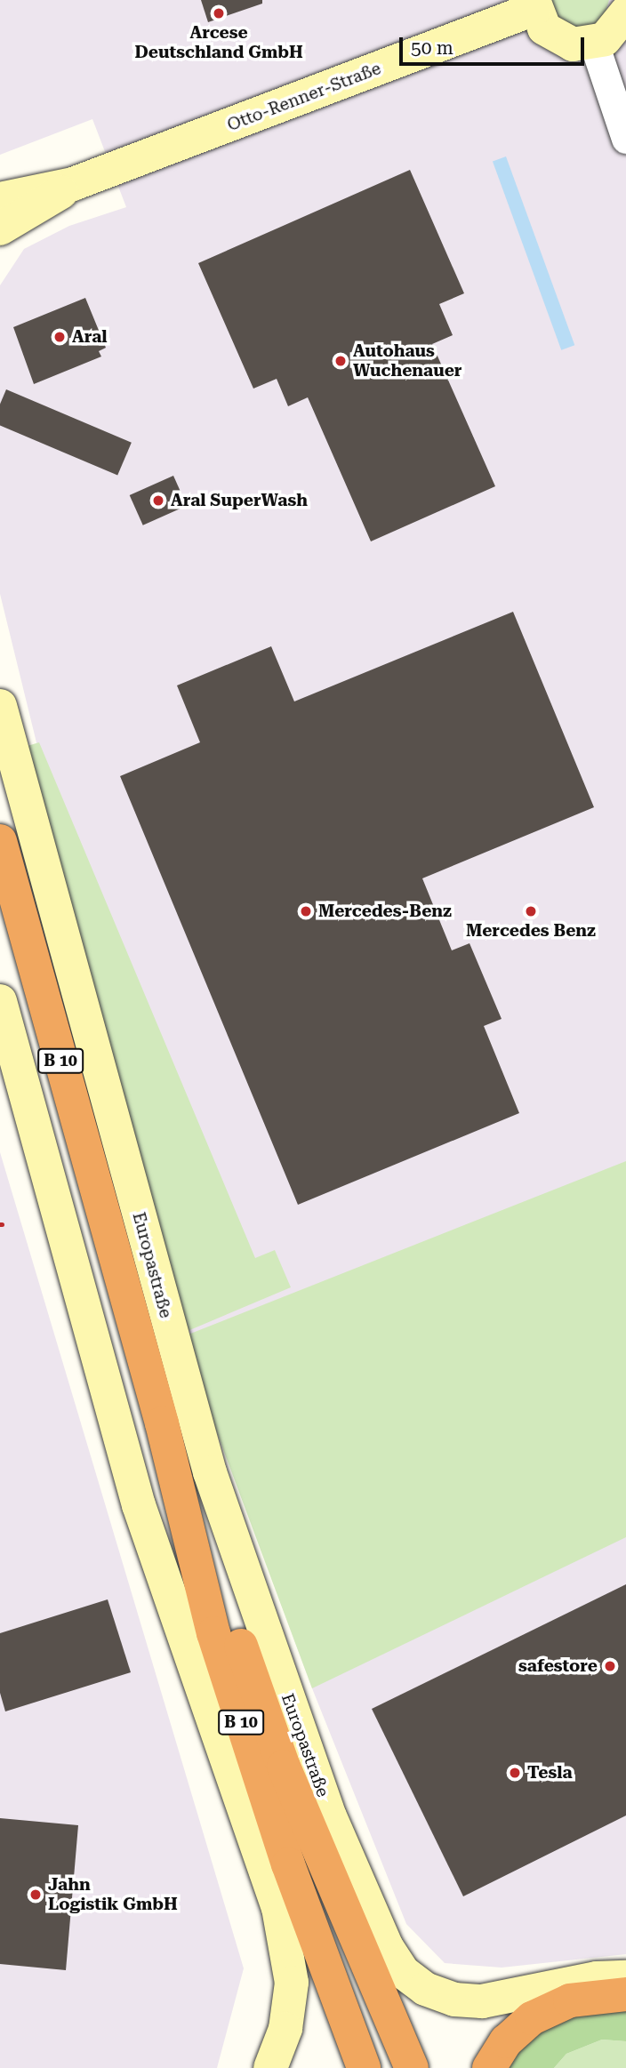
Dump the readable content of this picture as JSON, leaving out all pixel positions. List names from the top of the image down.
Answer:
{
  "streets": {
    "highway": ["B 10", "Europastraße"],
    "street": ["Otto-Renner-Straße"]
  },
  "crossings": [
    ["B 10", "Europastraße"]
  ],
  "places": [
    "Arcese Deutschland GmbH",
    "Aral",
    "Autohaus Wuchenauer",
    "Aral SuperWash",
    "Mercedes-Benz",
    "Mercedes Benz",
    "safestore",
    "Tesla",
    "Jahn Logistik GmbH"
  ],
  "scale_bar": "50 m"
}
